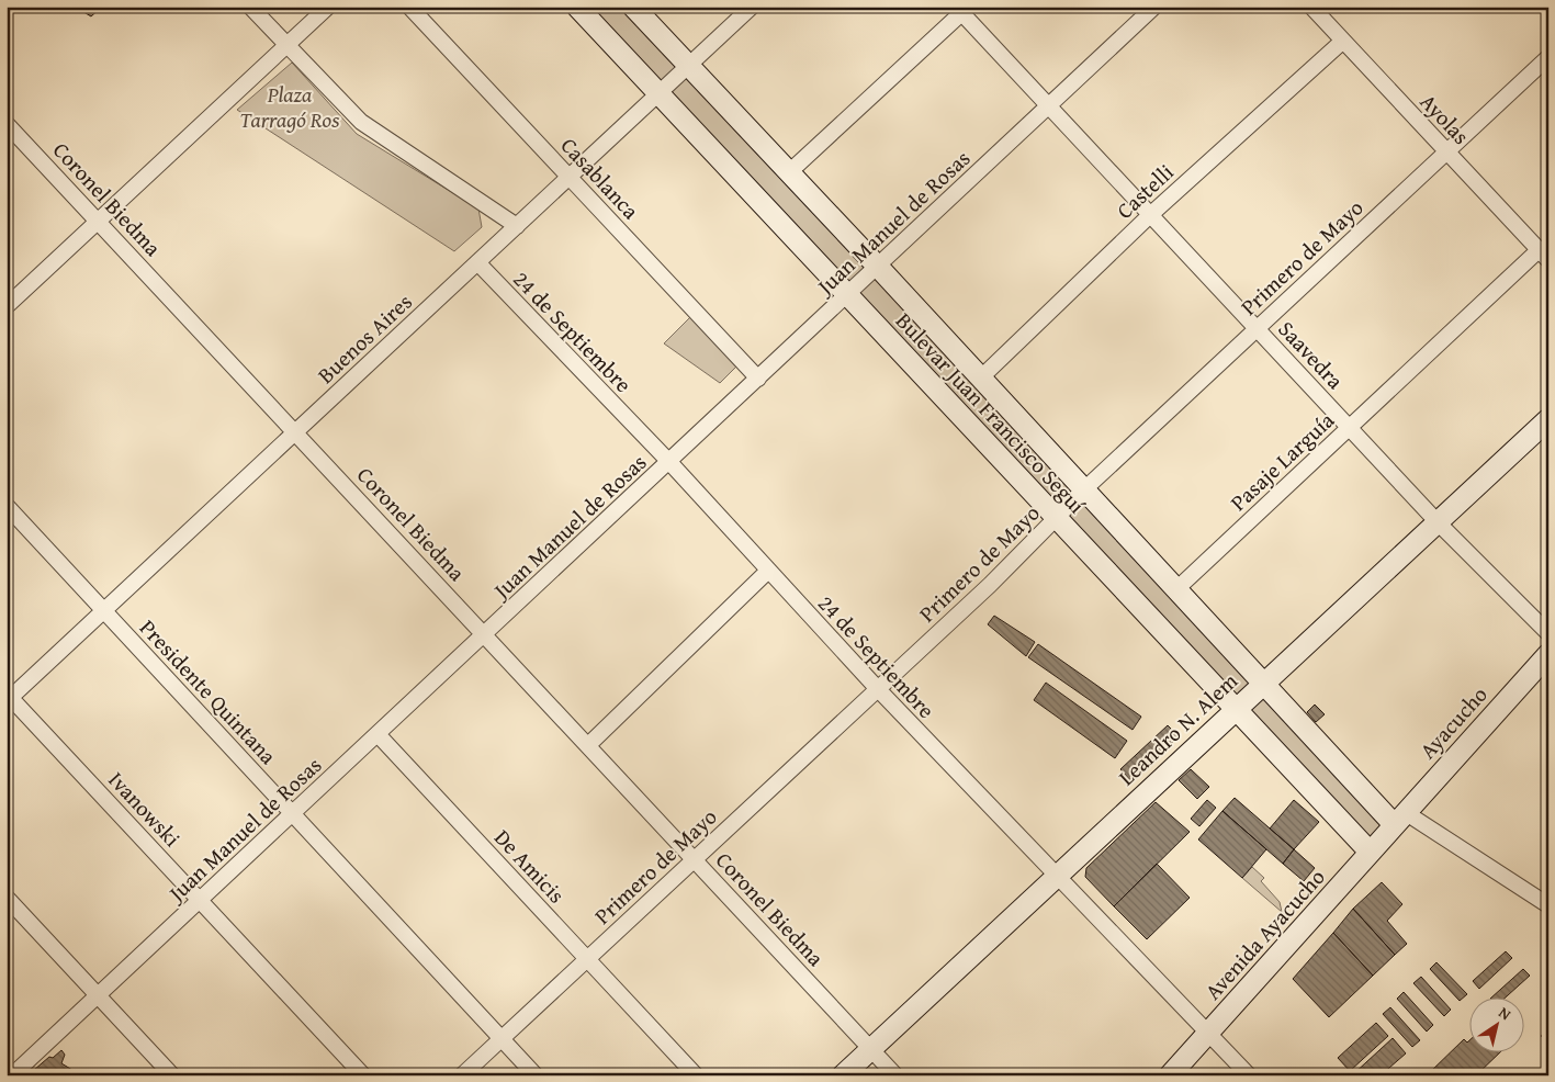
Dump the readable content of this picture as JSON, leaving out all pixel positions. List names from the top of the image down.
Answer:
{
  "streets": {
    "main road": [
      "Bulevar Juan Francisco Seguí",
      "Ayacucho",
      "Leandro N. Alem",
      "Avenida Ayacucho"
    ],
    "street": [
      "Ayolas",
      "Casablanca",
      "Castelli",
      "Coronel Biedma",
      "Juan Manuel de Rosas",
      "Primero de Mayo",
      "24 de Septiembre",
      "Buenos Aires",
      "Saavedra",
      "Pasaje Larguía",
      "Presidente Quintana",
      "Ivanowski",
      "De Amicis"
    ]
  },
  "crossings": [
    ["Ayolas", "Castelli"],
    ["Ayolas", "Primero de Mayo"],
    ["Ayolas", "Pasaje Larguía"],
    ["Casablanca", "Juan Manuel de Rosas"],
    ["Casablanca", "Buenos Aires"],
    ["Castelli", "Saavedra"],
    ["Castelli", "Bulevar Juan Francisco Seguí"],
    ["Coronel Biedma", "Juan Manuel de Rosas"],
    ["Coronel Biedma", "Primero de Mayo"],
    ["Coronel Biedma", "Buenos Aires"],
    ["Coronel Biedma", "Leandro N. Alem"],
    ["Juan Manuel de Rosas", "24 de Septiembre"],
    ["Juan Manuel de Rosas", "Saavedra"],
    ["Juan Manuel de Rosas", "Bulevar Juan Francisco Seguí"],
    ["Juan Manuel de Rosas", "Presidente Quintana"],
    ["Juan Manuel de Rosas", "Ivanowski"],
    ["Juan Manuel de Rosas", "De Amicis"],
    ["Primero de Mayo", "24 de Septiembre"],
    ["Primero de Mayo", "Saavedra"],
    ["Primero de Mayo", "Bulevar Juan Francisco Seguí"],
    ["Primero de Mayo", "Presidente Quintana"],
    ["Primero de Mayo", "De Amicis"],
    ["24 de Septiembre", "Buenos Aires"],
    ["24 de Septiembre", "Leandro N. Alem"],
    ["24 de Septiembre", "Avenida Ayacucho"],
    ["Buenos Aires", "Bulevar Juan Francisco Seguí"],
    ["Buenos Aires", "Presidente Quintana"],
    ["Buenos Aires", "Ivanowski"],
    ["Saavedra", "Pasaje Larguía"],
    ["Saavedra", "Leandro N. Alem"],
    ["Bulevar Juan Francisco Seguí", "Pasaje Larguía"],
    ["Bulevar Juan Francisco Seguí", "Ayacucho"],
    ["Bulevar Juan Francisco Seguí", "Leandro N. Alem"],
    ["Bulevar Juan Francisco Seguí", "Avenida Ayacucho"],
    ["Ayacucho", "Avenida Ayacucho"]
  ],
  "parks": ["Plaza Tarragó Ros"],
  "north": "top right"
}
